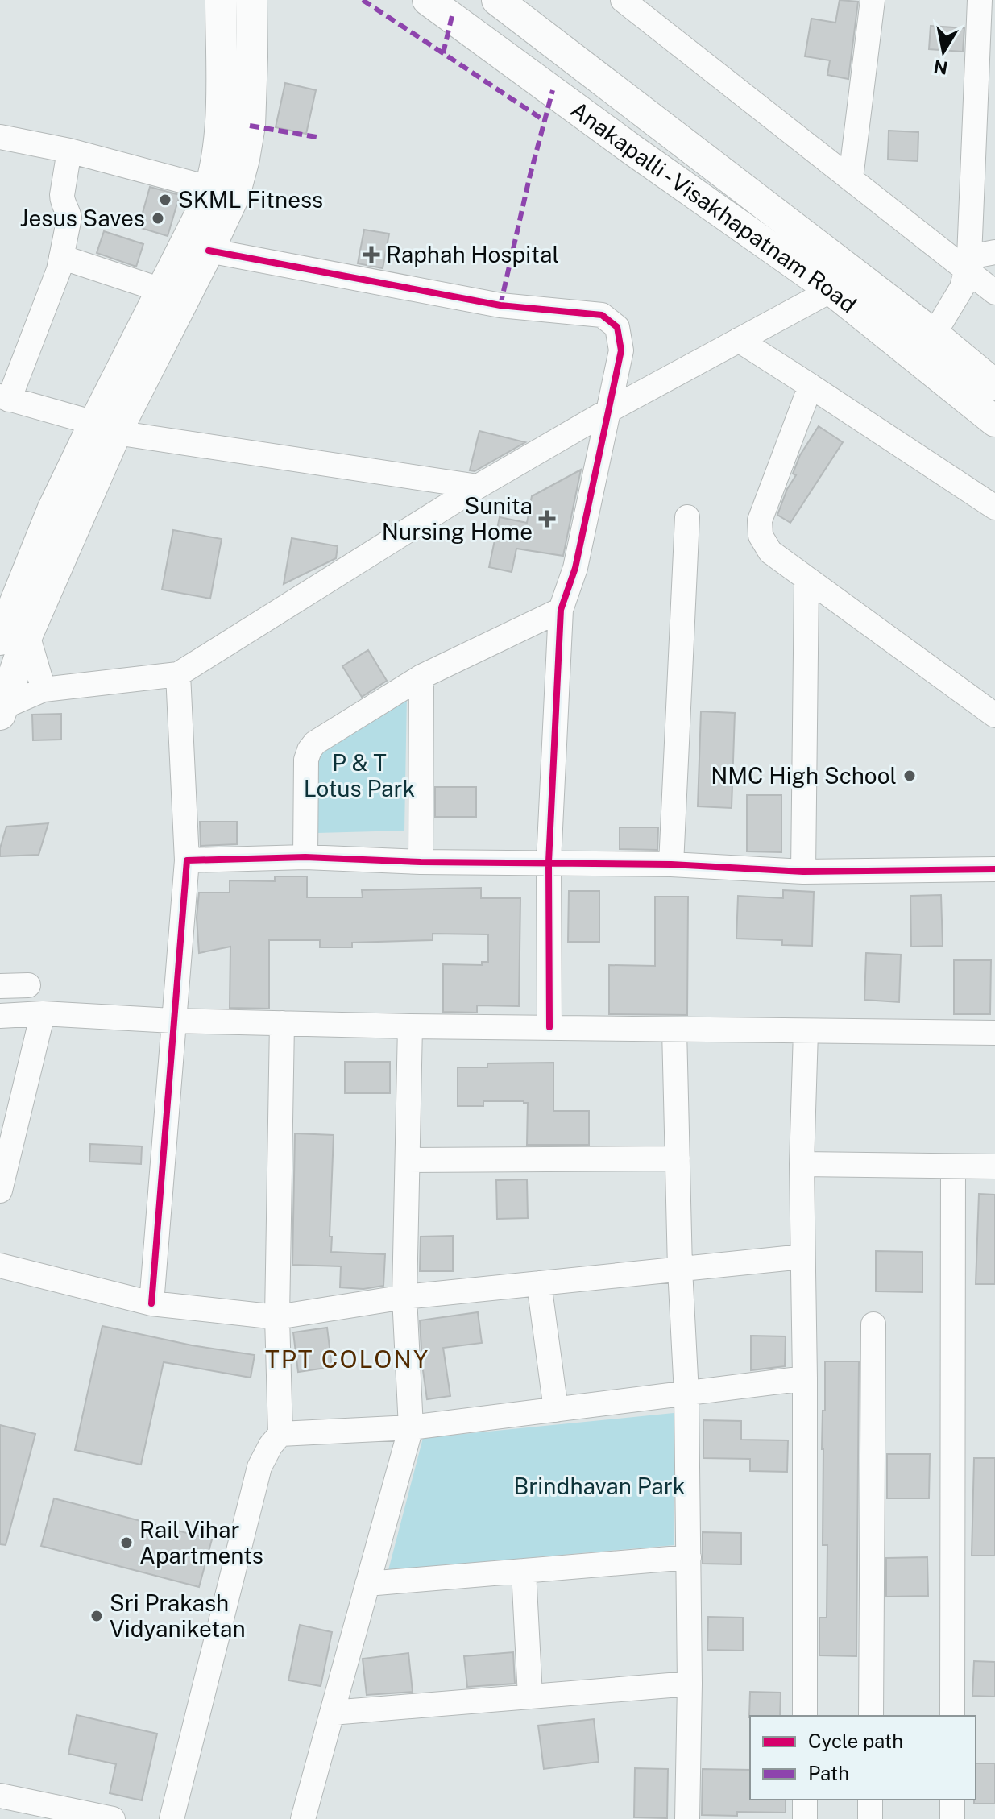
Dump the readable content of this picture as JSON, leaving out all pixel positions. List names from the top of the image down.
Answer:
{
  "streets": {
    "main road": ["Anakapalli - Visakhapatnam Road"]
  },
  "districts": ["TPT COLONY"],
  "parks": ["P & T Lotus Park", "Brindhavan Park"],
  "places": {
    "other": [
      "SKML Fitness",
      "Jesus Saves",
      "NMC High School",
      "Rail Vihar Apartments",
      "Sri Prakash Vidyaniketan"
    ],
    "health": ["Raphah Hospital", "Sunita Nursing Home"]
  },
  "legend": ["Cycle path", "Path"],
  "north": "bottom"
}
